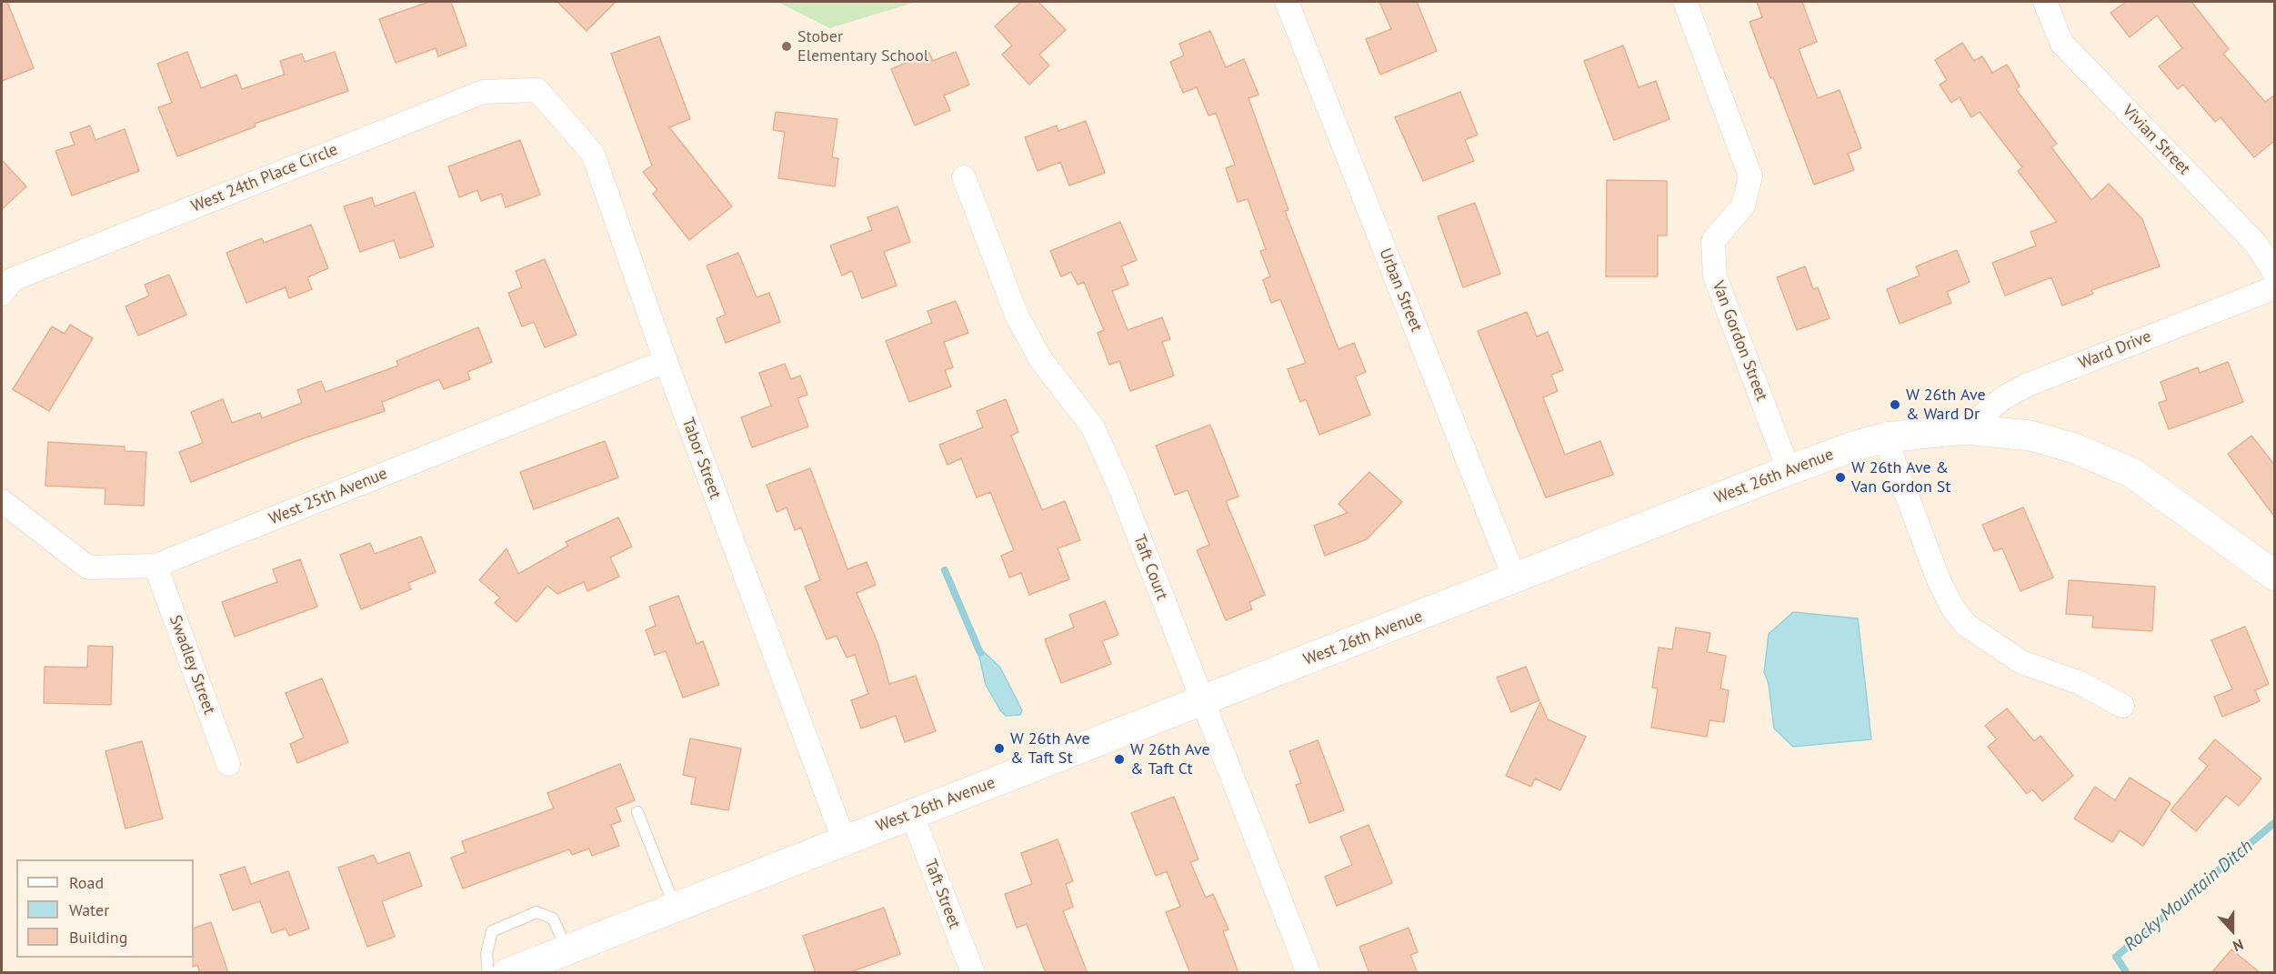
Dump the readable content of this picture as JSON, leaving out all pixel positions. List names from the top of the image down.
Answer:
{
  "streets": {
    "street": [
      "Vivian Street",
      "West 24th Place Circle",
      "Urban Street",
      "Van Gordon Street",
      "Ward Drive",
      "Tabor Street",
      "West 26th Avenue",
      "West 25th Avenue",
      "Taft Court",
      "Swadley Street",
      "Taft Street"
    ]
  },
  "crossings": [
    ["West 24th Place Circle", "Tabor Street"],
    ["Urban Street", "West 26th Avenue"],
    ["Van Gordon Street", "West 26th Avenue"],
    ["Ward Drive", "West 26th Avenue"],
    ["Tabor Street", "West 26th Avenue"],
    ["Tabor Street", "West 25th Avenue"],
    ["West 26th Avenue", "Taft Court"],
    ["West 26th Avenue", "Taft Street"],
    ["West 25th Avenue", "Swadley Street"]
  ],
  "water": ["Rocky Mountain Ditch"],
  "places": [
    "Stober Elementary School",
    "W 26th Ave & Ward Dr",
    "W 26th Ave & Van Gordon St",
    "W 26th Ave & Taft St",
    "W 26th Ave & Taft Ct"
  ],
  "legend": ["Road", "Water", "Building"],
  "north": "bottom"
}
